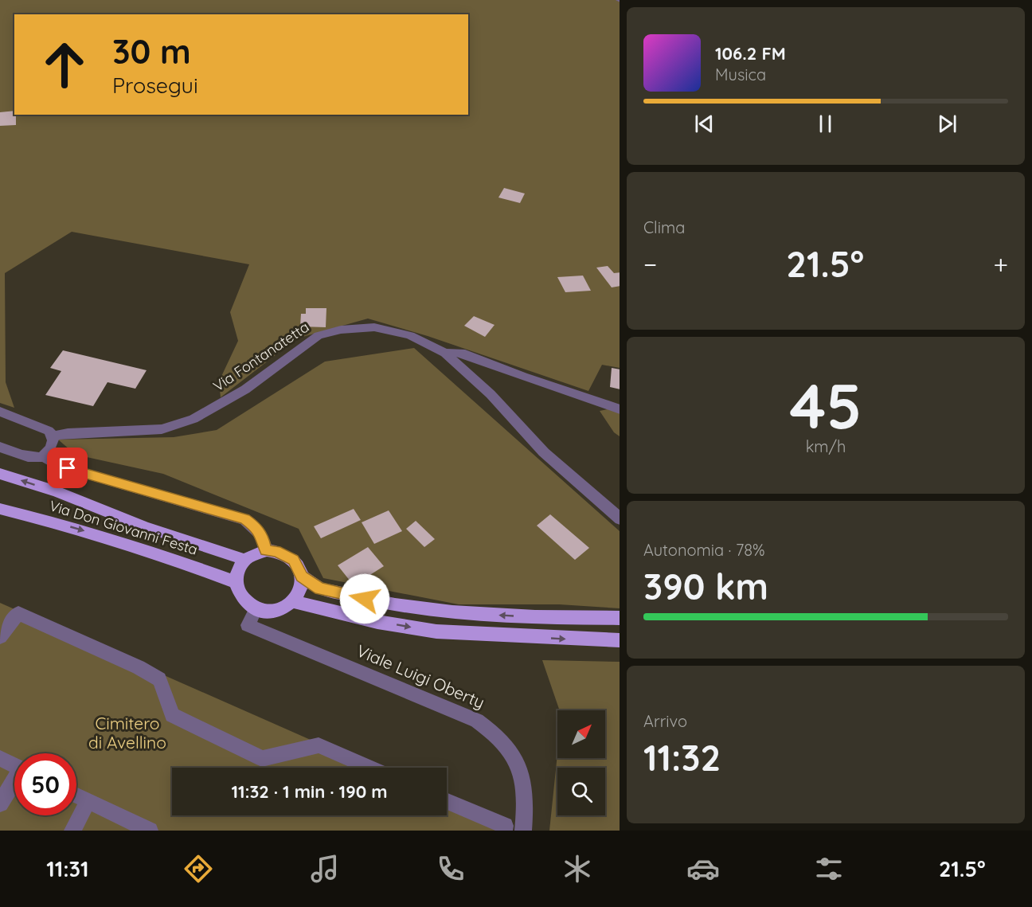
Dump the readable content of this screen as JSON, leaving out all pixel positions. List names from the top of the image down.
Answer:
{
  "streets": {
    "main road": ["Via Don Giovanni Festa"],
    "street": ["Via Fontanatetta", "Viale Luigi Oberty"]
  },
  "crossings": [
    ["Via Don Giovanni Festa", "Viale Luigi Oberty"]
  ],
  "parks": ["Cimitero di Avellino"],
  "north": "top right",
  "page": {
    "turn": ["30 m", "Prosegui"],
    "song": ["106.2 FM", "Musica"],
    "tile": [
      "Clima",
      ["45", "km/h"],
      ["Autonomia · 78%", "390 km"],
      ["Arrivo", "11:32"]
    ],
    "heat": ["−", "21.5°", "+"],
    "limit": "50",
    "trip": "11:32 · 1 min · 190 m",
    "tabs": ["11:31", "21.5°"]
  }
}
